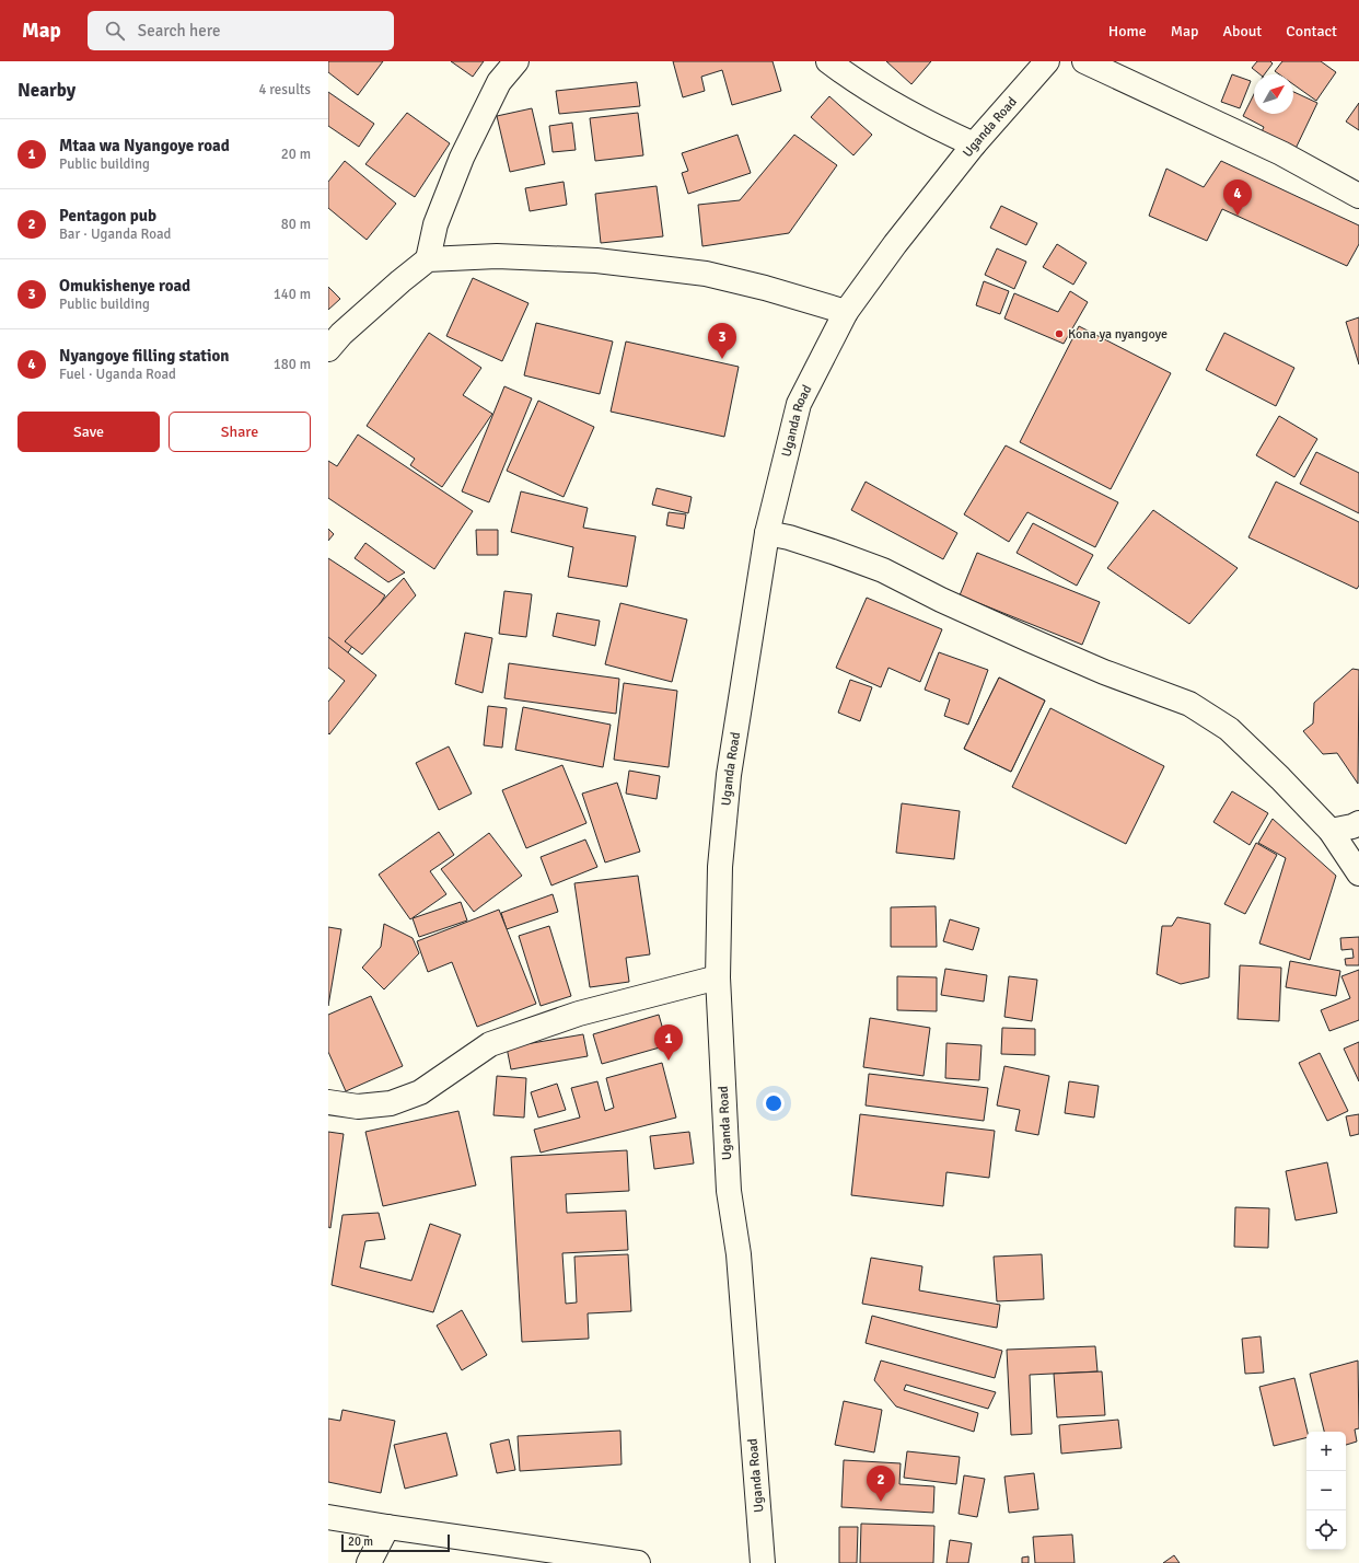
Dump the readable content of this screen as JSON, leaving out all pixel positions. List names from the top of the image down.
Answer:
{
  "streets": {
    "street": ["Uganda Road"]
  },
  "places": ["Kona ya nyangoye"],
  "scale_bar": "20 m",
  "north": "top right",
  "page": {
    "header": "Map",
    "search": "Search here",
    "nav": [
      "Home",
      "Map",
      "About",
      "Contact"
    ],
    "heading": ["Nearby", "4 results"],
    "list": [
      {
        "mark": "1",
        "name": "Mtaa wa Nyangoye road",
        "note": "Public building",
        "value": "20 m"
      },
      {
        "mark": "2",
        "name": "Pentagon pub",
        "note": "Bar · Uganda Road",
        "value": "80 m"
      },
      {
        "mark": "3",
        "name": "Omukishenye road",
        "note": "Public building",
        "value": "140 m"
      },
      {
        "mark": "4",
        "name": "Nyangoye filling station",
        "note": "Fuel · Uganda Road",
        "value": "180 m"
      }
    ],
    "pins": [
      "4",
      "3",
      "1",
      "2"
    ],
    "buttons": ["Save", "Share"],
    "map_buttons": ["+", "−"],
    "scale": "20 m"
  }
}
